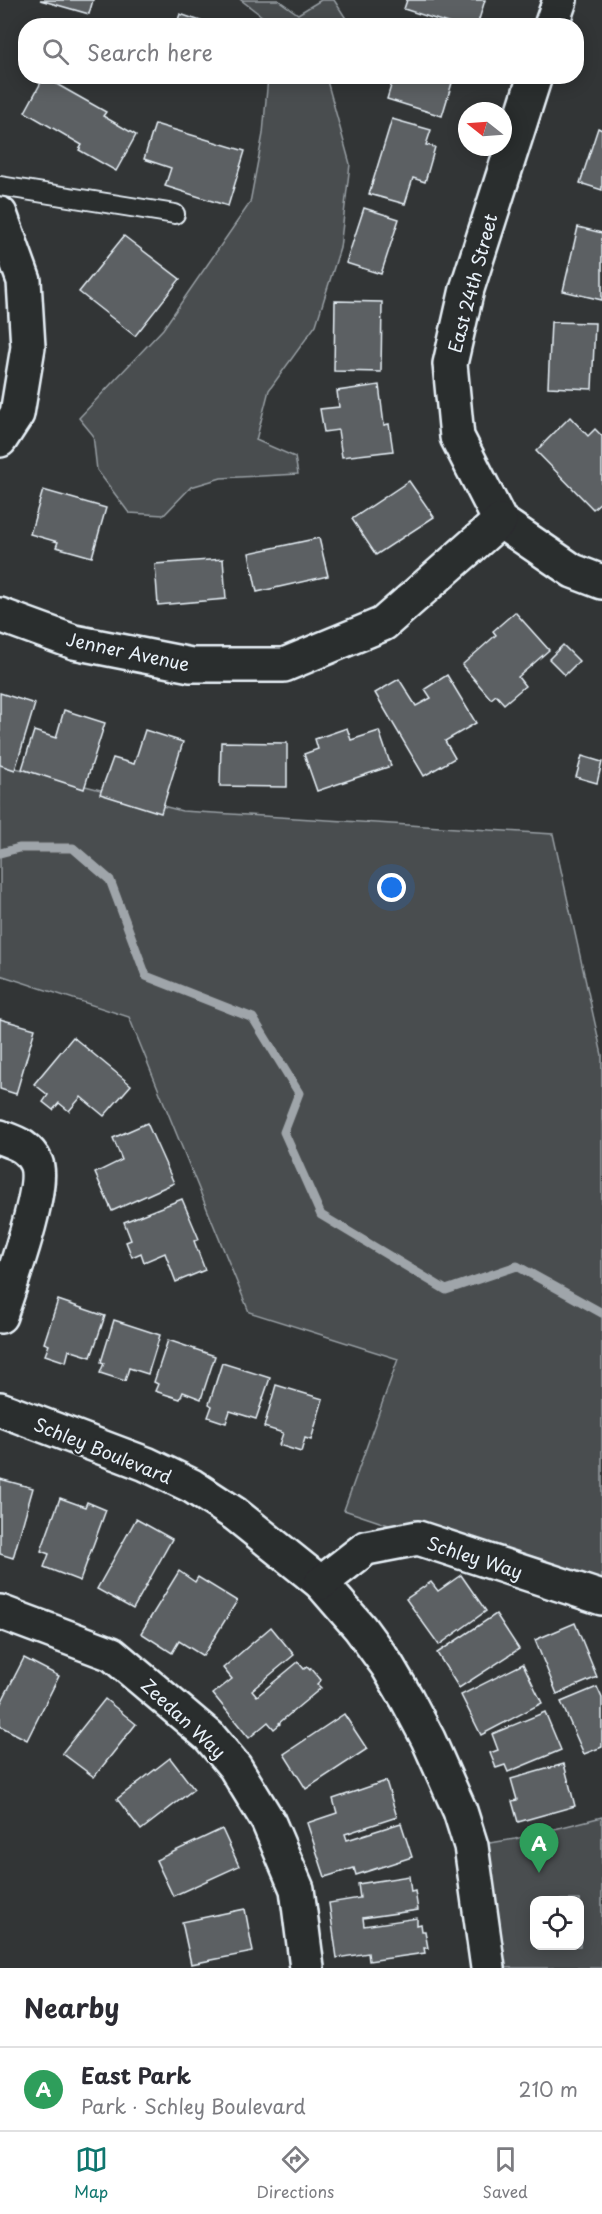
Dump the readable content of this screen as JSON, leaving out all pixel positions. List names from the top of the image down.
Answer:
{
  "streets": {
    "street": [
      "East 24th Street",
      "Jenner Avenue",
      "Schley Boulevard",
      "Schley Way",
      "Zeedan Way"
    ]
  },
  "crossings": [
    ["East 24th Street", "Jenner Avenue"],
    ["Schley Boulevard", "Schley Way"]
  ],
  "north": "left",
  "page": {
    "search": "Search here",
    "pins": "A",
    "heading": "Nearby",
    "list": [
      {
        "mark": "A",
        "name": "East Park",
        "note": "Park · Schley Boulevard",
        "value": "210 m"
      }
    ],
    "nav": ["Map", "Directions", "Saved"]
  }
}
